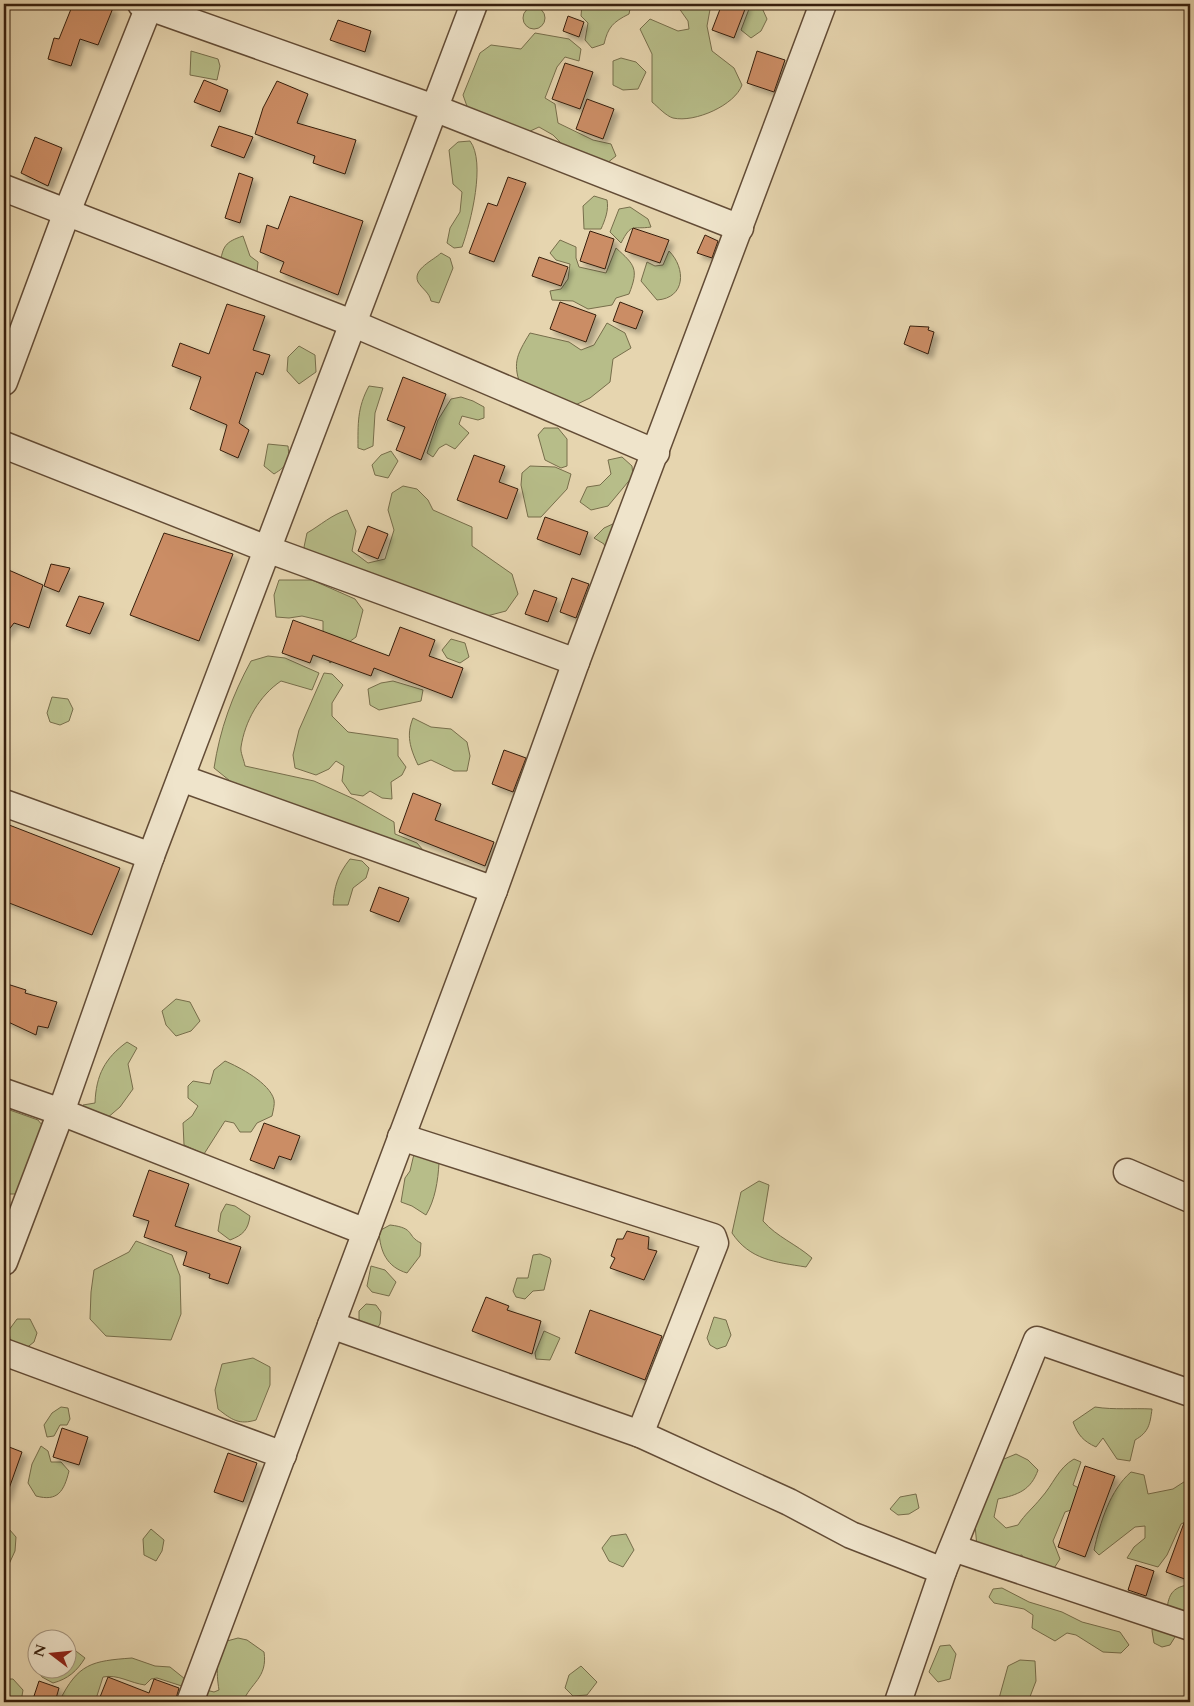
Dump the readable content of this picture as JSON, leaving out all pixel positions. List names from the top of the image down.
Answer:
{
  "north": "left"
}
